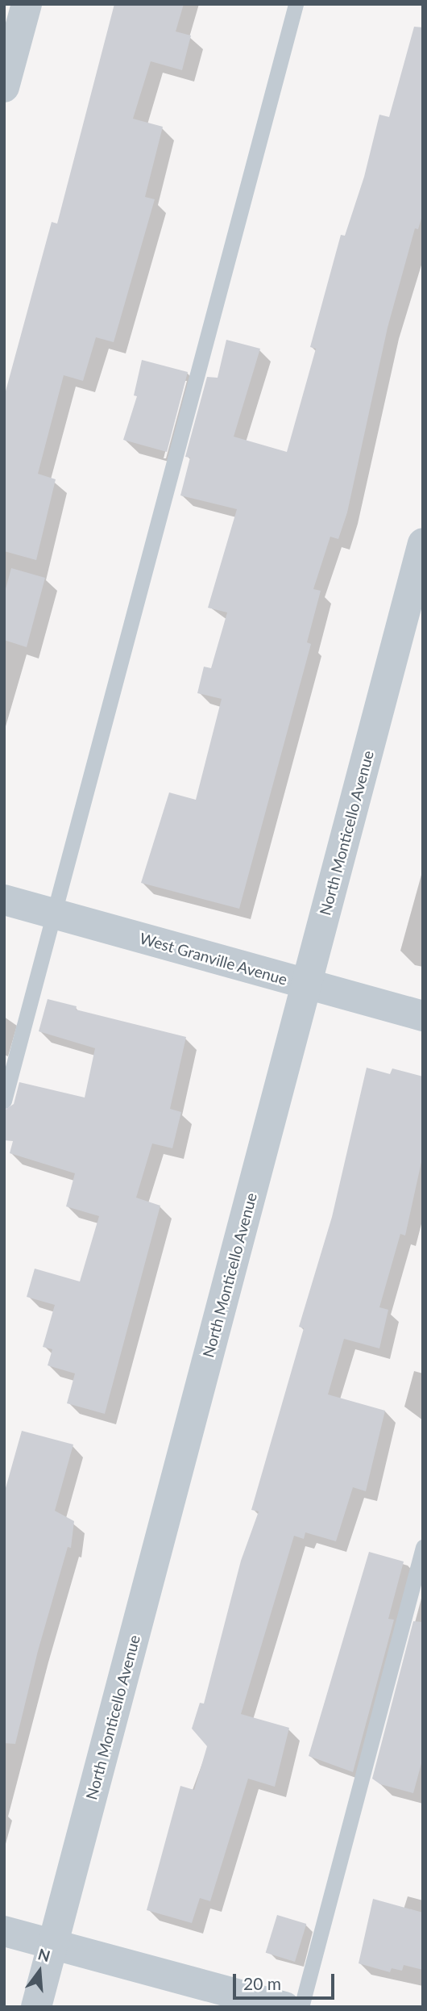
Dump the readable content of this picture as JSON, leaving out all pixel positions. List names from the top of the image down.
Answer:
{
  "streets": {
    "street": ["North Monticello Avenue", "West Granville Avenue"]
  },
  "crossings": [
    ["North Monticello Avenue", "West Granville Avenue"]
  ],
  "scale_bar": "20 m",
  "north": "top"
}
